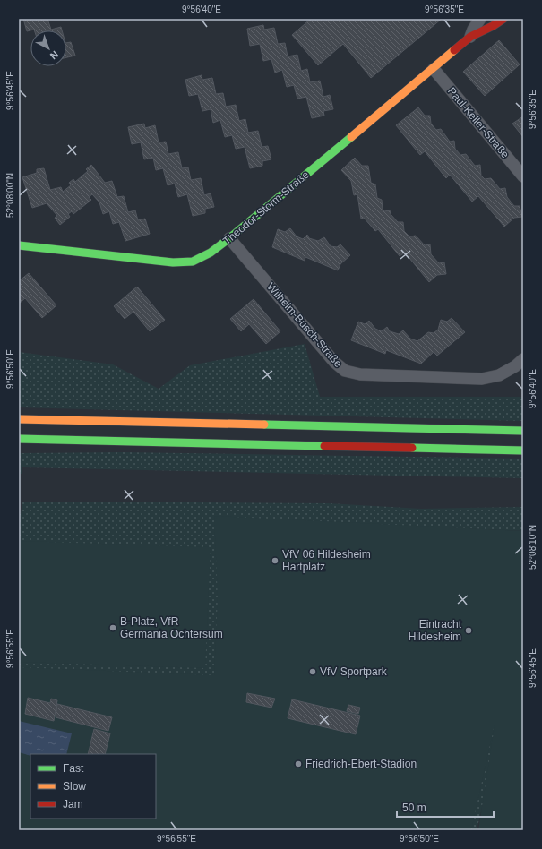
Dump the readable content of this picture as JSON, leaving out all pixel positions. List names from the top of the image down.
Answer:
{
  "streets": {
    "main road": ["Theodor-Storm-Straße"],
    "street": ["Paul-Keller-Straße", "Wilhelm-Busch-Straße"]
  },
  "crossings": [
    ["Paul-Keller-Straße", "Theodor-Storm-Straße"],
    ["Theodor-Storm-Straße", "Wilhelm-Busch-Straße"]
  ],
  "places": [
    "VfV 06 Hildesheim Hartplatz",
    "B-Platz, VfR Germania Ochtersum",
    "Eintracht Hildesheim",
    "VfV Sportpark",
    "Friedrich-Ebert-Stadion"
  ],
  "legend": ["Fast", "Slow", "Jam"],
  "scale_bar": "50 m",
  "north": "bottom right",
  "coordinates": [
    "9°56'40\"E",
    "9°56'35\"E",
    "9°56'45\"E",
    "52°08'00\"N",
    "9°56'50\"E",
    "52°08'10\"N",
    "9°56'55\"E"
  ]
}
